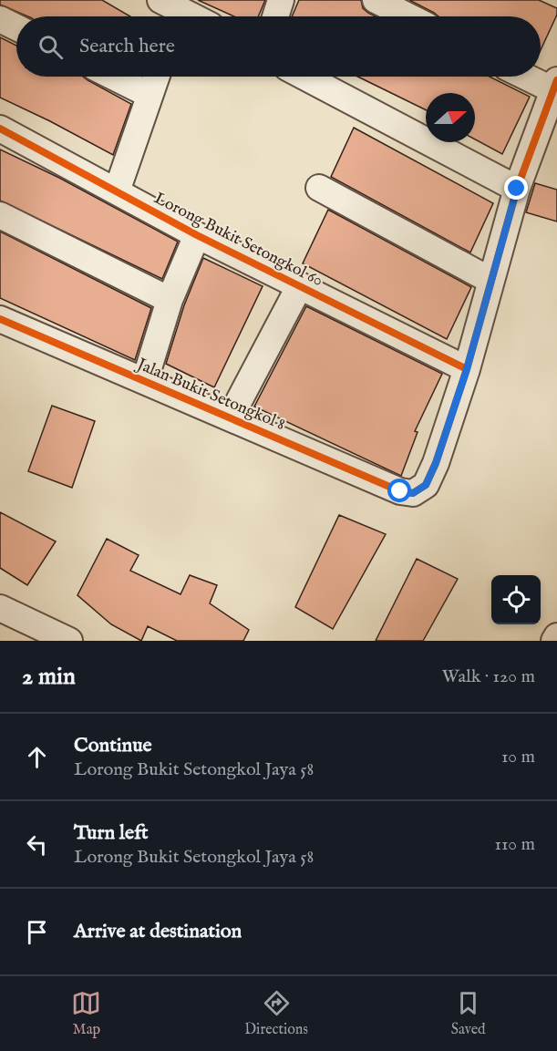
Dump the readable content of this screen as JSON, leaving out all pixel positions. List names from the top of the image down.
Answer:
{
  "streets": {
    "street": ["Lorong Bukit Setongkol 60", "Jalan Bukit Setongkol 8"]
  },
  "crossings": [
    ["Lorong Bukit Setongkol 60", "Jalan Bukit Setongkol 8"]
  ],
  "north": "right",
  "page": {
    "search": "Search here",
    "heading": ["2 min", "Walk · 120 m"],
    "list": [
      ["Continue", "Lorong Bukit Setongkol Jaya 58", "10 m"],
      ["Turn left", "Lorong Bukit Setongkol Jaya 58", "110 m"],
      "Arrive at destination"
    ],
    "nav": ["Map", "Directions", "Saved"]
  }
}
